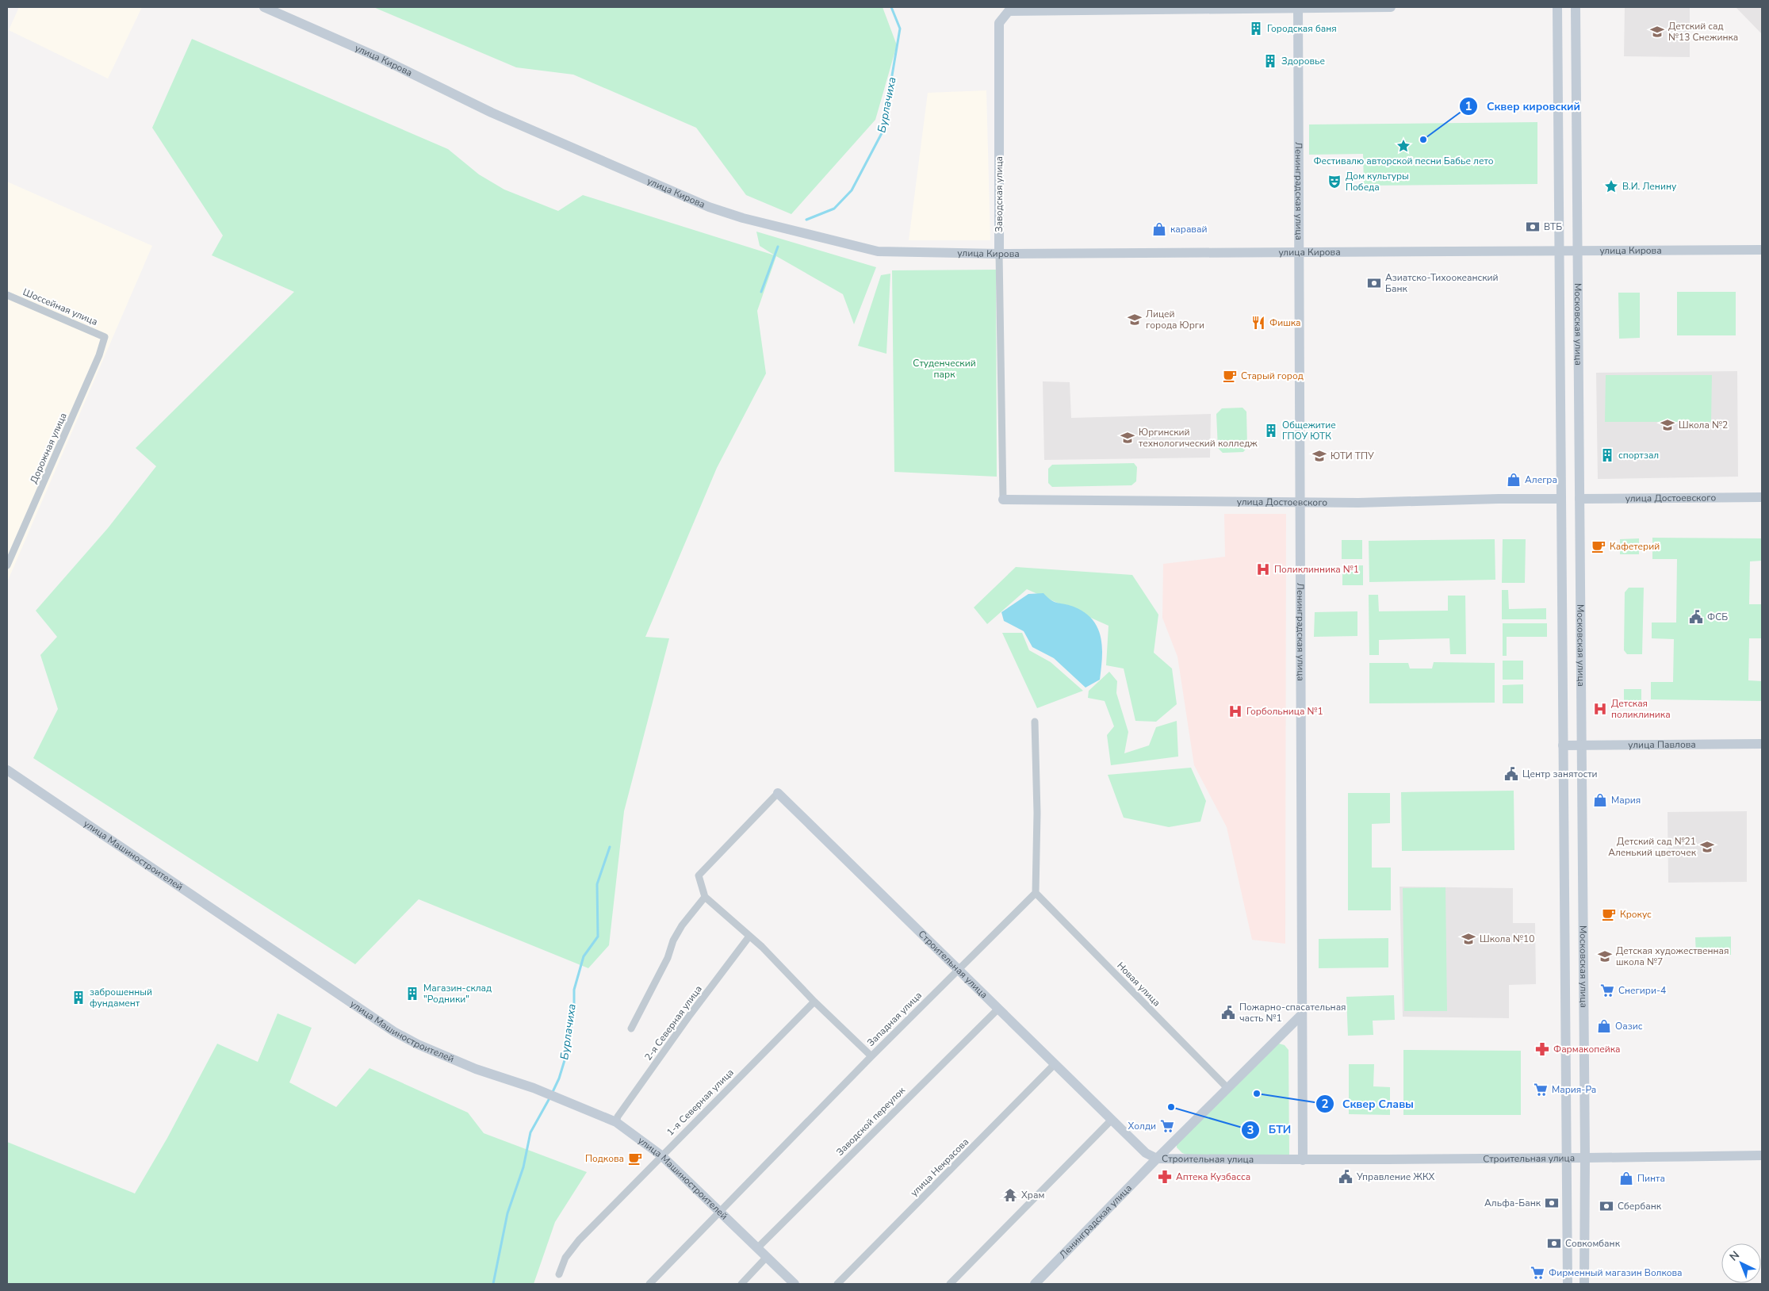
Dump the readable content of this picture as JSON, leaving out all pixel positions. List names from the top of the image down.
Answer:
{
  "streets": {
    "street": [
      "улица Кирова",
      "Ленинградская улица",
      "Заводская улица",
      "Шоссейная улица",
      "Московская улица",
      "Дорожная улица",
      "улица Достоевского",
      "улица Павлова",
      "улица Машиностроителей",
      "Строительная улица",
      "Новая улица",
      "Западная улица",
      "2-я Северная улица",
      "1-я Северная улица",
      "Заводской переулок",
      "улица Некрасова"
    ]
  },
  "crossings": [
    ["улица Кирова", "Ленинградская улица"],
    ["улица Кирова", "Заводская улица"],
    ["улица Кирова", "Московская улица"],
    ["Ленинградская улица", "улица Достоевского"],
    ["Ленинградская улица", "Строительная улица"],
    ["Ленинградская улица", "Новая улица"],
    ["Заводская улица", "улица Достоевского"],
    ["Шоссейная улица", "Дорожная улица"],
    ["Московская улица", "улица Достоевского"],
    ["Московская улица", "улица Павлова"],
    ["Московская улица", "Строительная улица"],
    ["улица Машиностроителей", "Западная улица"],
    ["улица Машиностроителей", "2-я Северная улица"],
    ["улица Машиностроителей", "1-я Северная улица"],
    ["улица Машиностроителей", "Заводской переулок"],
    ["Строительная улица", "Западная улица"],
    ["Строительная улица", "Заводской переулок"],
    ["Строительная улица", "улица Некрасова"],
    ["Новая улица", "Западная улица"]
  ],
  "water": ["Бурлачиха"],
  "parks": ["Студенческий парк"],
  "places": {
    "building": [
      "Городская баня",
      "Здоровье",
      "Общежитие ГПОУ ЮТК",
      "спортзал",
      "Магазин-склад \"Родники\"",
      "заброшенный фундамент"
    ],
    "school or university": [
      "Детский сад №13 Снежинка",
      "Лицей города Юрги",
      "Школа №2",
      "Юргинский технологический колледж",
      "ЮТИ ТПУ",
      "Детский сад №21 Аленький цветочек",
      "Школа №10",
      "Детская художественная школа №7"
    ],
    "other": ["Сквер кировский", "Сквер Славы", "БТИ"],
    "place": ["Фестивалю авторской песни Бабье лето", "В.И. Ленину"],
    "theatre": ["Дом культуры Победа"],
    "bank": [
      "ВТБ",
      "Азиатско-Тихоокеанский Банк",
      "Альфа-Банк",
      "Сбербанк",
      "Совкомбанк"
    ],
    "shop": [
      "каравай",
      "Алегра",
      "Мария",
      "Оазис",
      "Пинта"
    ],
    "restaurant": ["Фишка"],
    "cafe": [
      "Старый город",
      "Кафетерий",
      "Крокус",
      "Подкова"
    ],
    "hospital": ["Поликлинника №1", "Детская поликлиника", "Горбольница №1"],
    "public building": [
      "ФСБ",
      "Центр занятости",
      "Пожарно-спасательная часть №1",
      "Управление ЖКХ"
    ],
    "supermarket": [
      "Снегири-4",
      "Мария-Ра",
      "Холди",
      "Фирменный магазин Волкова"
    ],
    "pharmacy": ["Фармакопейка", "Аптека Кузбасса"],
    "temple": ["Храм"]
  },
  "north": "top left"
}
